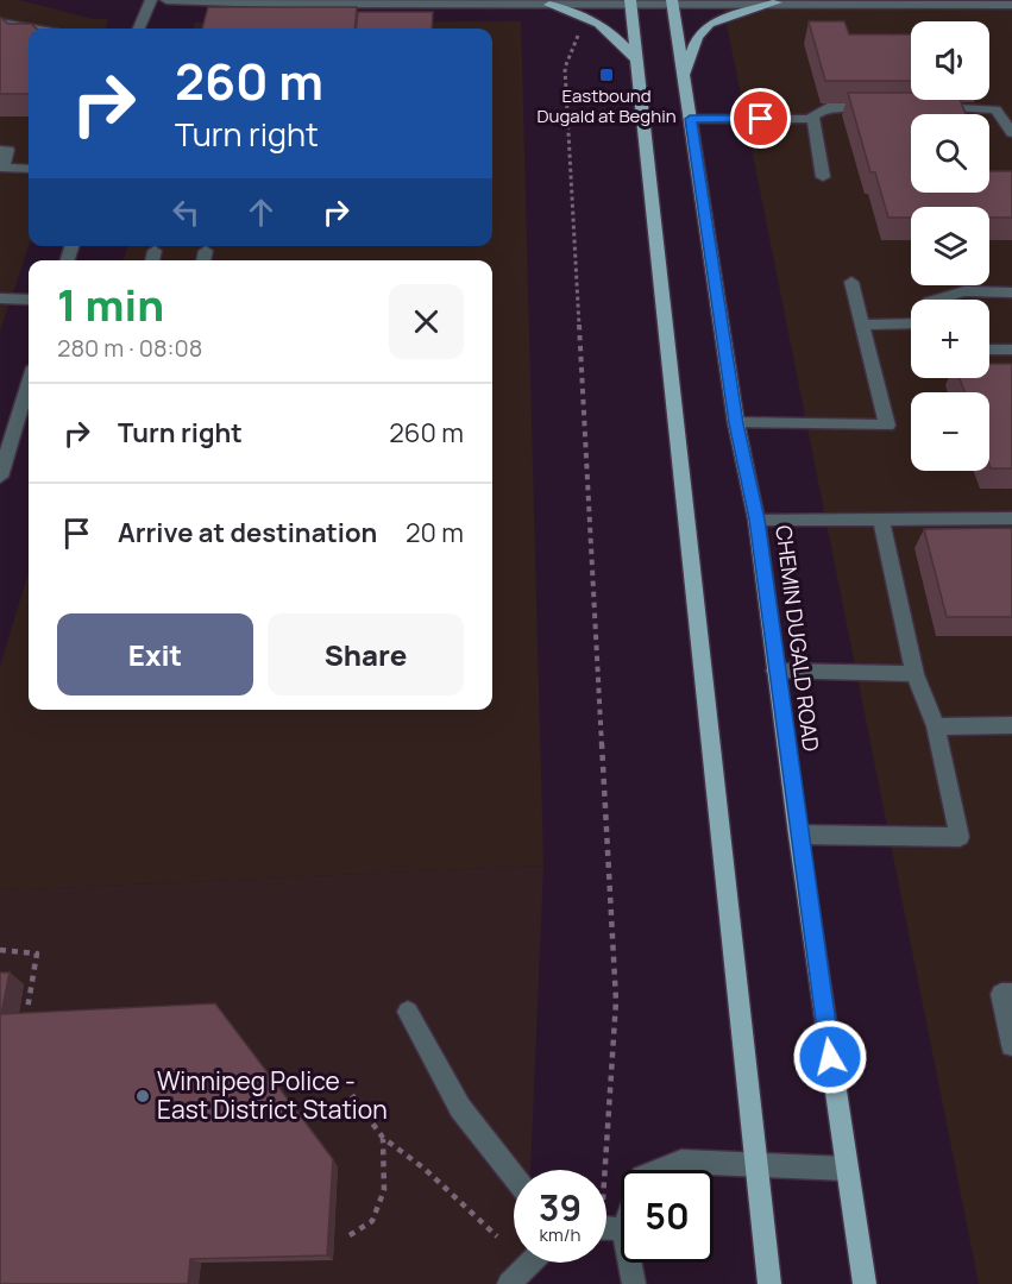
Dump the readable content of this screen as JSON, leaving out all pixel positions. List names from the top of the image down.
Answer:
{
  "streets": {
    "main road": ["CHEMIN DUGALD ROAD"]
  },
  "places": {
    "transit": ["Eastbound Dugald at Beghin"],
    "other": ["Winnipeg Police - East District Station"]
  },
  "page": {
    "map_buttons": ["+", "−"],
    "turn": ["260 m", "Turn right"],
    "heading": ["1 min", "280 m · 08:08"],
    "list": [
      {
        "name": "Turn right",
        "value": "260 m"
      },
      {
        "name": "Arrive at destination",
        "value": "20 m"
      }
    ],
    "buttons": ["Exit", "Share"],
    "speed": "39 km/h",
    "limit": "50"
  }
}
